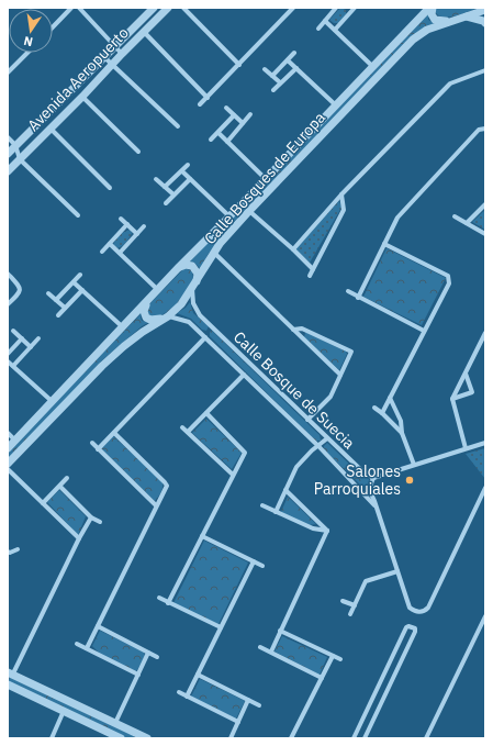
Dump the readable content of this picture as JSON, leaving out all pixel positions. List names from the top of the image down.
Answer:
{
  "streets": {
    "street": ["Avenida Aeropuerto", "Calle Bosques de Europa", "Calle Bosque de Suecia"]
  },
  "crossings": [
    ["Calle Bosques de Europa", "Calle Bosque de Suecia"]
  ],
  "places": ["Salones Parroquiales"],
  "north": "bottom"
}
